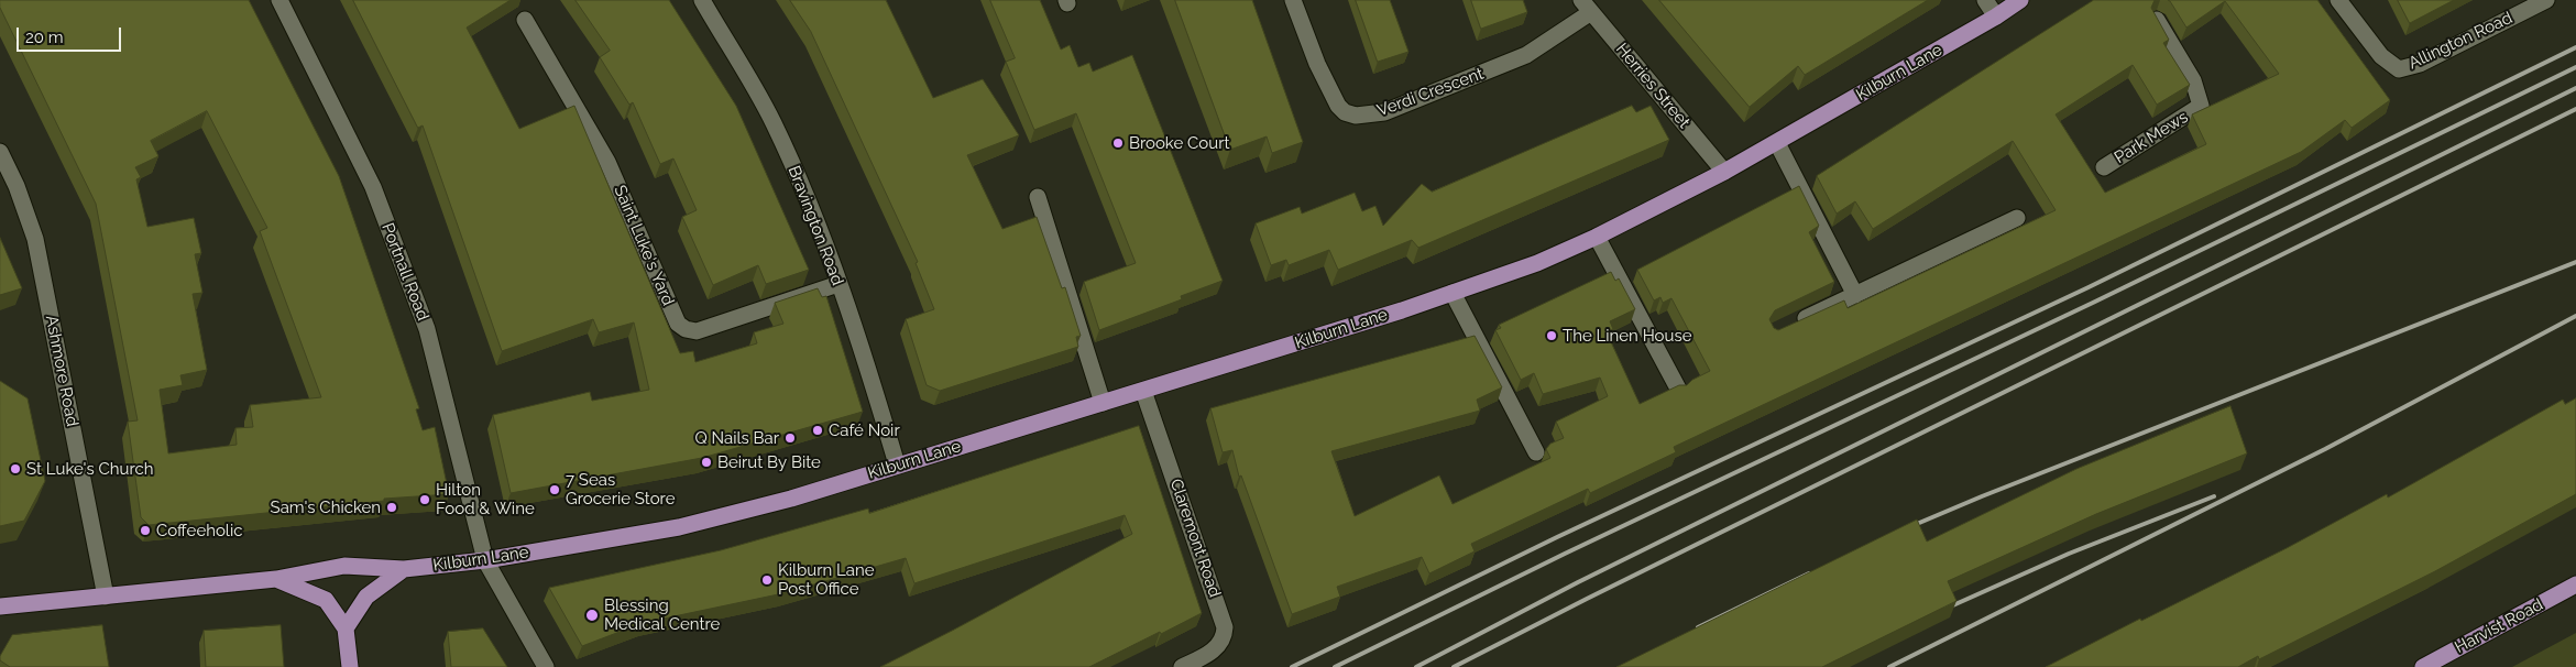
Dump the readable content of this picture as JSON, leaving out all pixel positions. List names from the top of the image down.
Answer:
{
  "streets": {
    "main road": ["Kilburn Lane", "Harvist Road"],
    "street": [
      "Allington Road",
      "Herries Street",
      "Verdi Crescent",
      "Park Mews",
      "Bravington Road",
      "Saint Luke's Yard",
      "Portnall Road",
      "Ashmore Road",
      "Claremont Road"
    ]
  },
  "crossings": [
    ["Kilburn Lane", "Herries Street"],
    ["Kilburn Lane", "Bravington Road"],
    ["Kilburn Lane", "Portnall Road"],
    ["Kilburn Lane", "Ashmore Road"],
    ["Kilburn Lane", "Claremont Road"],
    ["Herries Street", "Verdi Crescent"],
    ["Bravington Road", "Saint Luke's Yard"]
  ],
  "places": [
    "Brooke Court",
    "The Linen House",
    "Café Noir",
    "Q Nails Bar",
    "Beirut By Bite",
    "St Luke's Church",
    "7 Seas Grocerie Store",
    "Hilton Food & Wine",
    "Sam's Chicken",
    "Coffeeholic",
    "Kilburn Lane Post Office",
    "Blessing Medical Centre"
  ],
  "scale_bar": "20 m"
}
